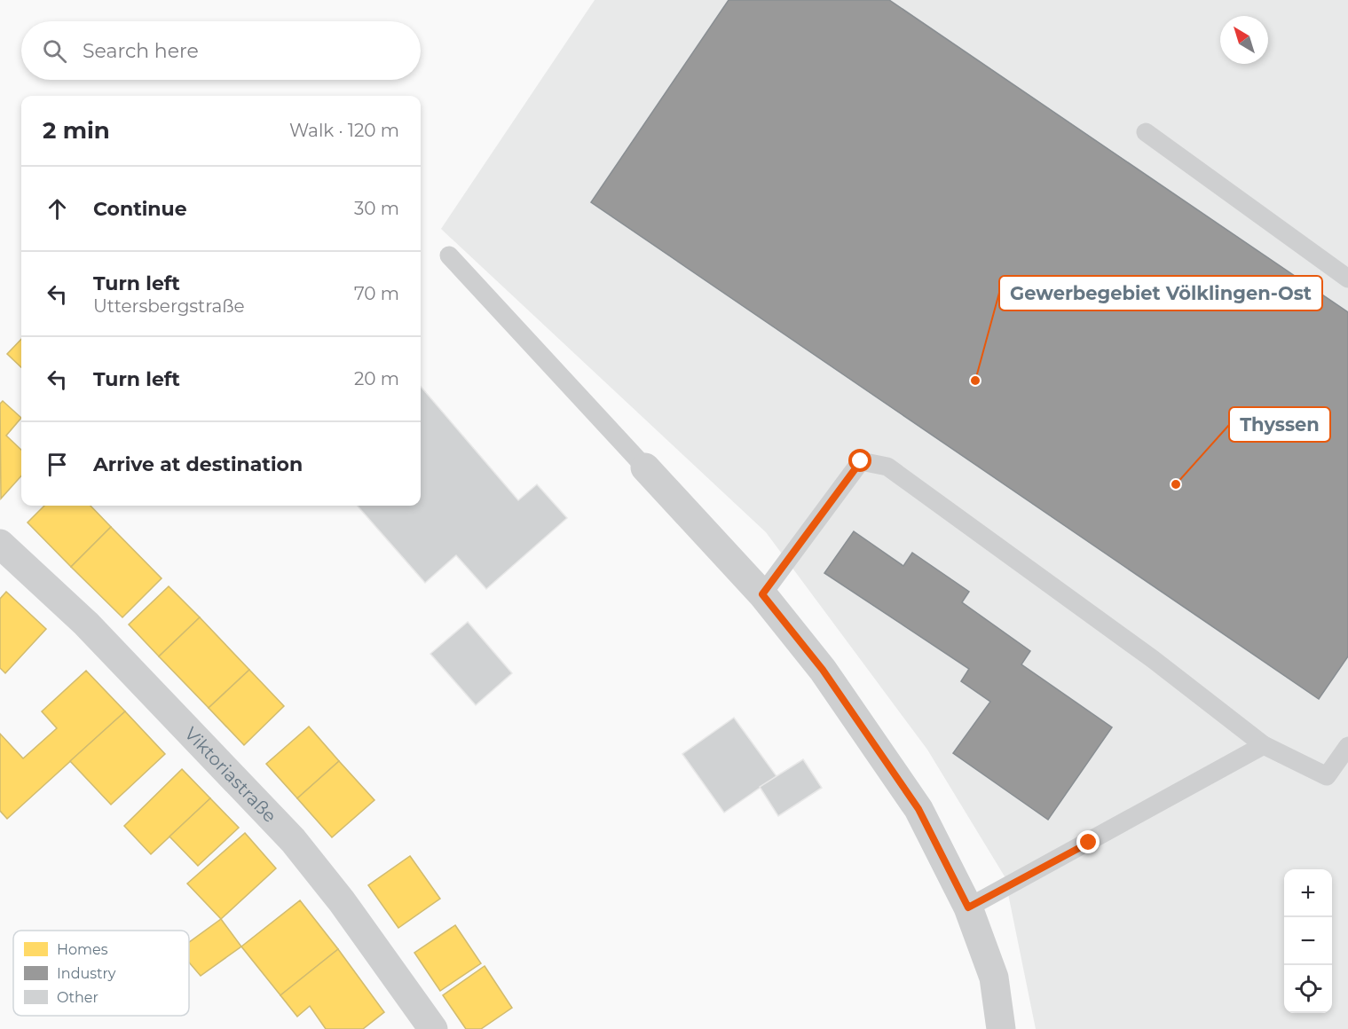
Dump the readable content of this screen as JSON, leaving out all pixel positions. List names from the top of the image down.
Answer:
{
  "streets": {
    "street": ["Viktoriastraße"]
  },
  "places": ["Gewerbegebiet Völklingen-Ost", "Thyssen"],
  "legend": ["Homes", "Industry", "Other"],
  "north": "top left",
  "page": {
    "search": "Search here",
    "heading": ["2 min", "Walk · 120 m"],
    "list": [
      ["Continue", "30 m"],
      ["Turn left", "Uttersbergstraße", "70 m"],
      ["Turn left", "20 m"],
      "Arrive at destination"
    ],
    "map_buttons": ["+", "−"]
  }
}
